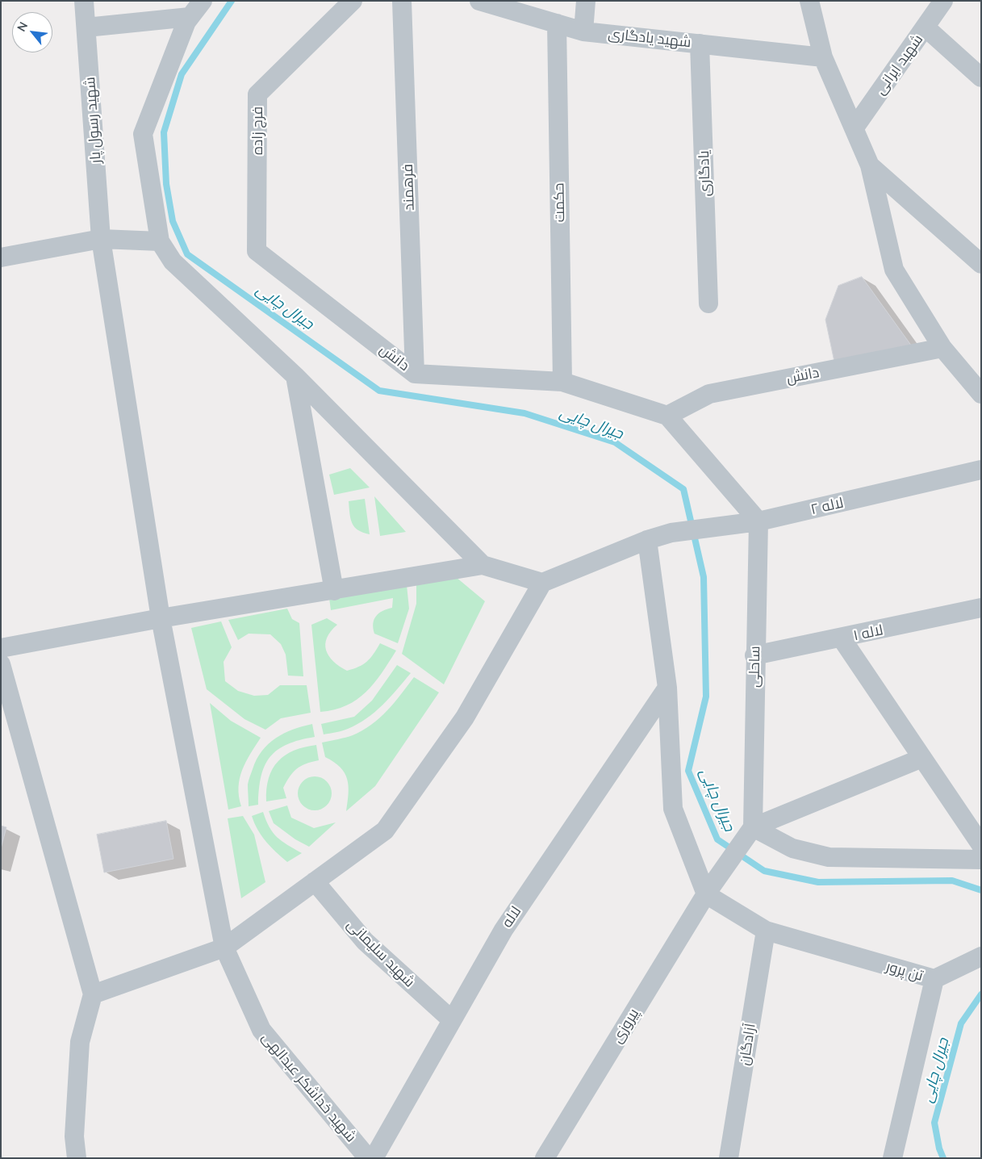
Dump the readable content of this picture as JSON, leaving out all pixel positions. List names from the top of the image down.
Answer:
{
  "streets": {
    "street": [
      "شهید یادگاری",
      "شهید ایرانی",
      "شهید رسول پار",
      "فرج زاده",
      "یادگاری",
      "فرهمند",
      "حکمت",
      "دانش",
      "لاله ۲",
      "لاله ۱",
      "ساحلی",
      "لاله",
      "شهید سلیمانی",
      "تن پرور",
      "پیروزی",
      "آزادگان",
      "شهید خداشکر عبدالهی"
    ]
  },
  "crossings": [
    ["شهید یادگاری", "یادگاری"],
    ["شهید یادگاری", "حکمت"],
    ["شهید رسول پار", "شهید خداشکر عبدالهی"],
    ["فرج زاده", "دانش"],
    ["فرهمند", "دانش"],
    ["حکمت", "دانش"],
    ["لاله ۲", "ساحلی"],
    ["لاله ۱", "ساحلی"],
    ["ساحلی", "پیروزی"],
    ["لاله", "شهید سلیمانی"],
    ["تن پرور", "پیروزی"],
    ["تن پرور", "آزادگان"]
  ],
  "water": ["جیرال چایی"],
  "north": "top left"
}
